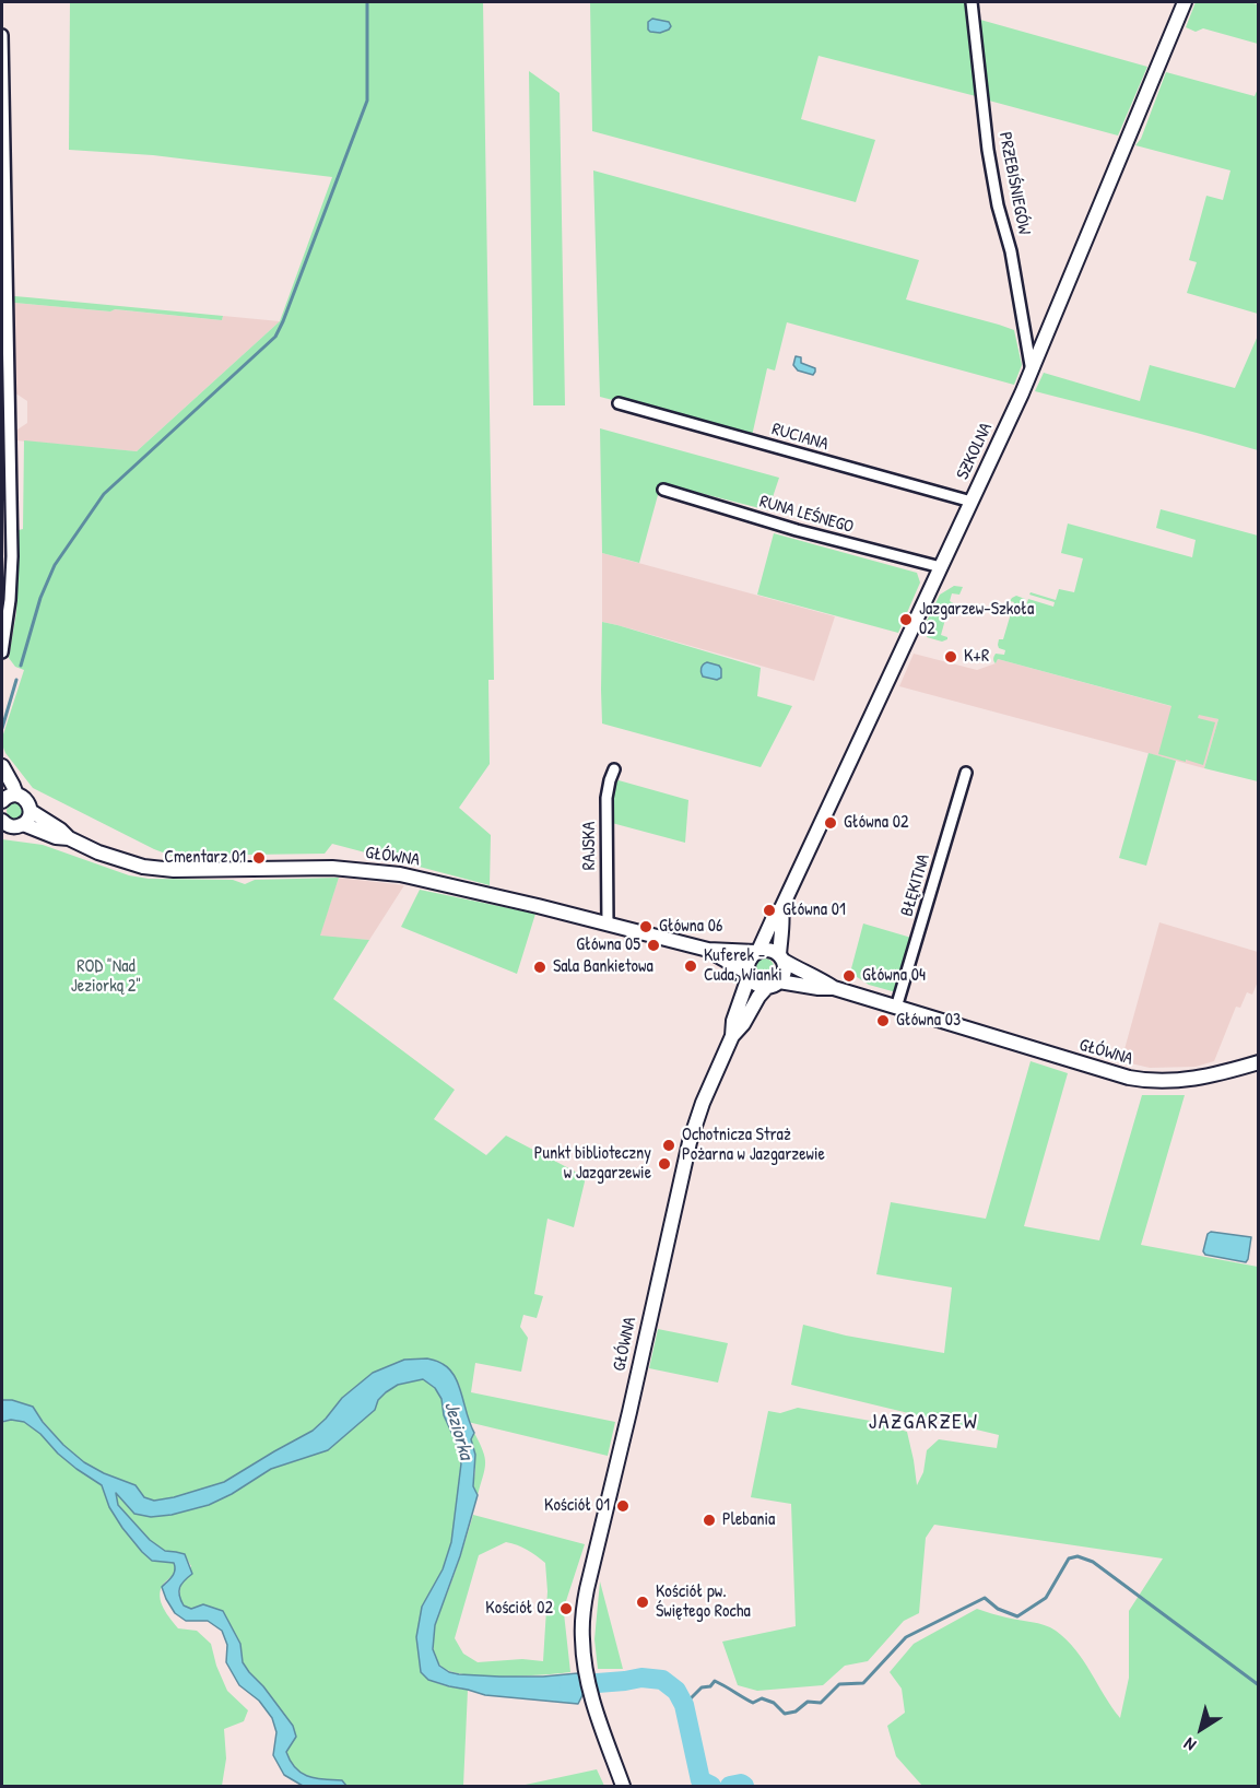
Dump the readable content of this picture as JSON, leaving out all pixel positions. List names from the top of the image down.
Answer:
{
  "streets": {
    "street": [
      "PRZEBIŚNIEGÓW",
      "RUCIANA",
      "SZKOLNA",
      "RUNA LEŚNEGO",
      "RAJSKA",
      "GŁÓWNA",
      "BŁĘKITNA"
    ]
  },
  "crossings": [
    ["PRZEBIŚNIEGÓW", "SZKOLNA"],
    ["RUCIANA", "SZKOLNA"],
    ["SZKOLNA", "RUNA LEŚNEGO"],
    ["SZKOLNA", "GŁÓWNA"],
    ["RAJSKA", "GŁÓWNA"],
    ["GŁÓWNA", "BŁĘKITNA"]
  ],
  "districts": ["JAZGARZEW"],
  "water": ["Jeziorka"],
  "parks": ["ROD \"Nad Jeziorką 2\""],
  "places": [
    "Jazgarzew-Szkoła 02",
    "K+R",
    "Główna 02",
    "Cmentarz 01",
    "Główna 01",
    "Główna 06",
    "Główna 05",
    "Kuferek - Cuda, Wianki",
    "Sala Bankietowa",
    "Główna 04",
    "Główna 03",
    "Ochotnicza Straż Pożarna w Jazgarzewie",
    "Punkt biblioteczny w Jazgarzewie",
    "Kościół 01",
    "Plebania",
    "Kościół pw. Świętego Rocha",
    "Kościół 02"
  ],
  "north": "bottom left"
}
